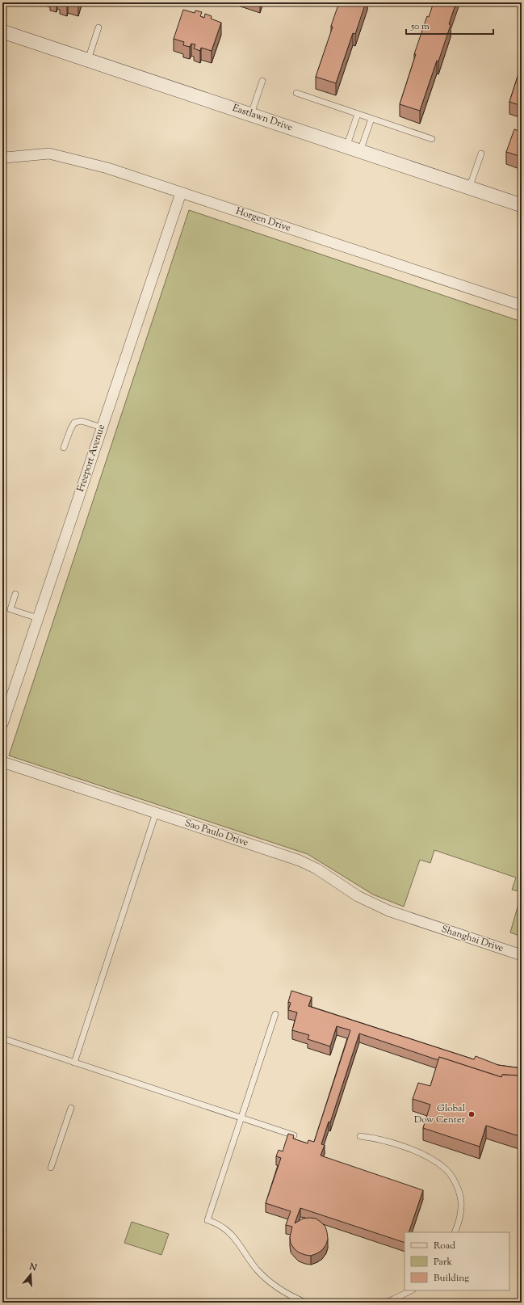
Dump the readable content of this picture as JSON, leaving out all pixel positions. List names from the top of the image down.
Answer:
{
  "streets": {
    "street": [
      "Eastlawn Drive",
      "Horgen Drive",
      "Freeport Avenue",
      "Sao Paulo Drive",
      "Shanghai Drive"
    ]
  },
  "crossings": [
    ["Horgen Drive", "Freeport Avenue"],
    ["Sao Paulo Drive", "Shanghai Drive"]
  ],
  "places": ["Global Dow Center"],
  "legend": ["Road", "Park", "Building"],
  "scale_bar": "50 m",
  "north": "top"
}
